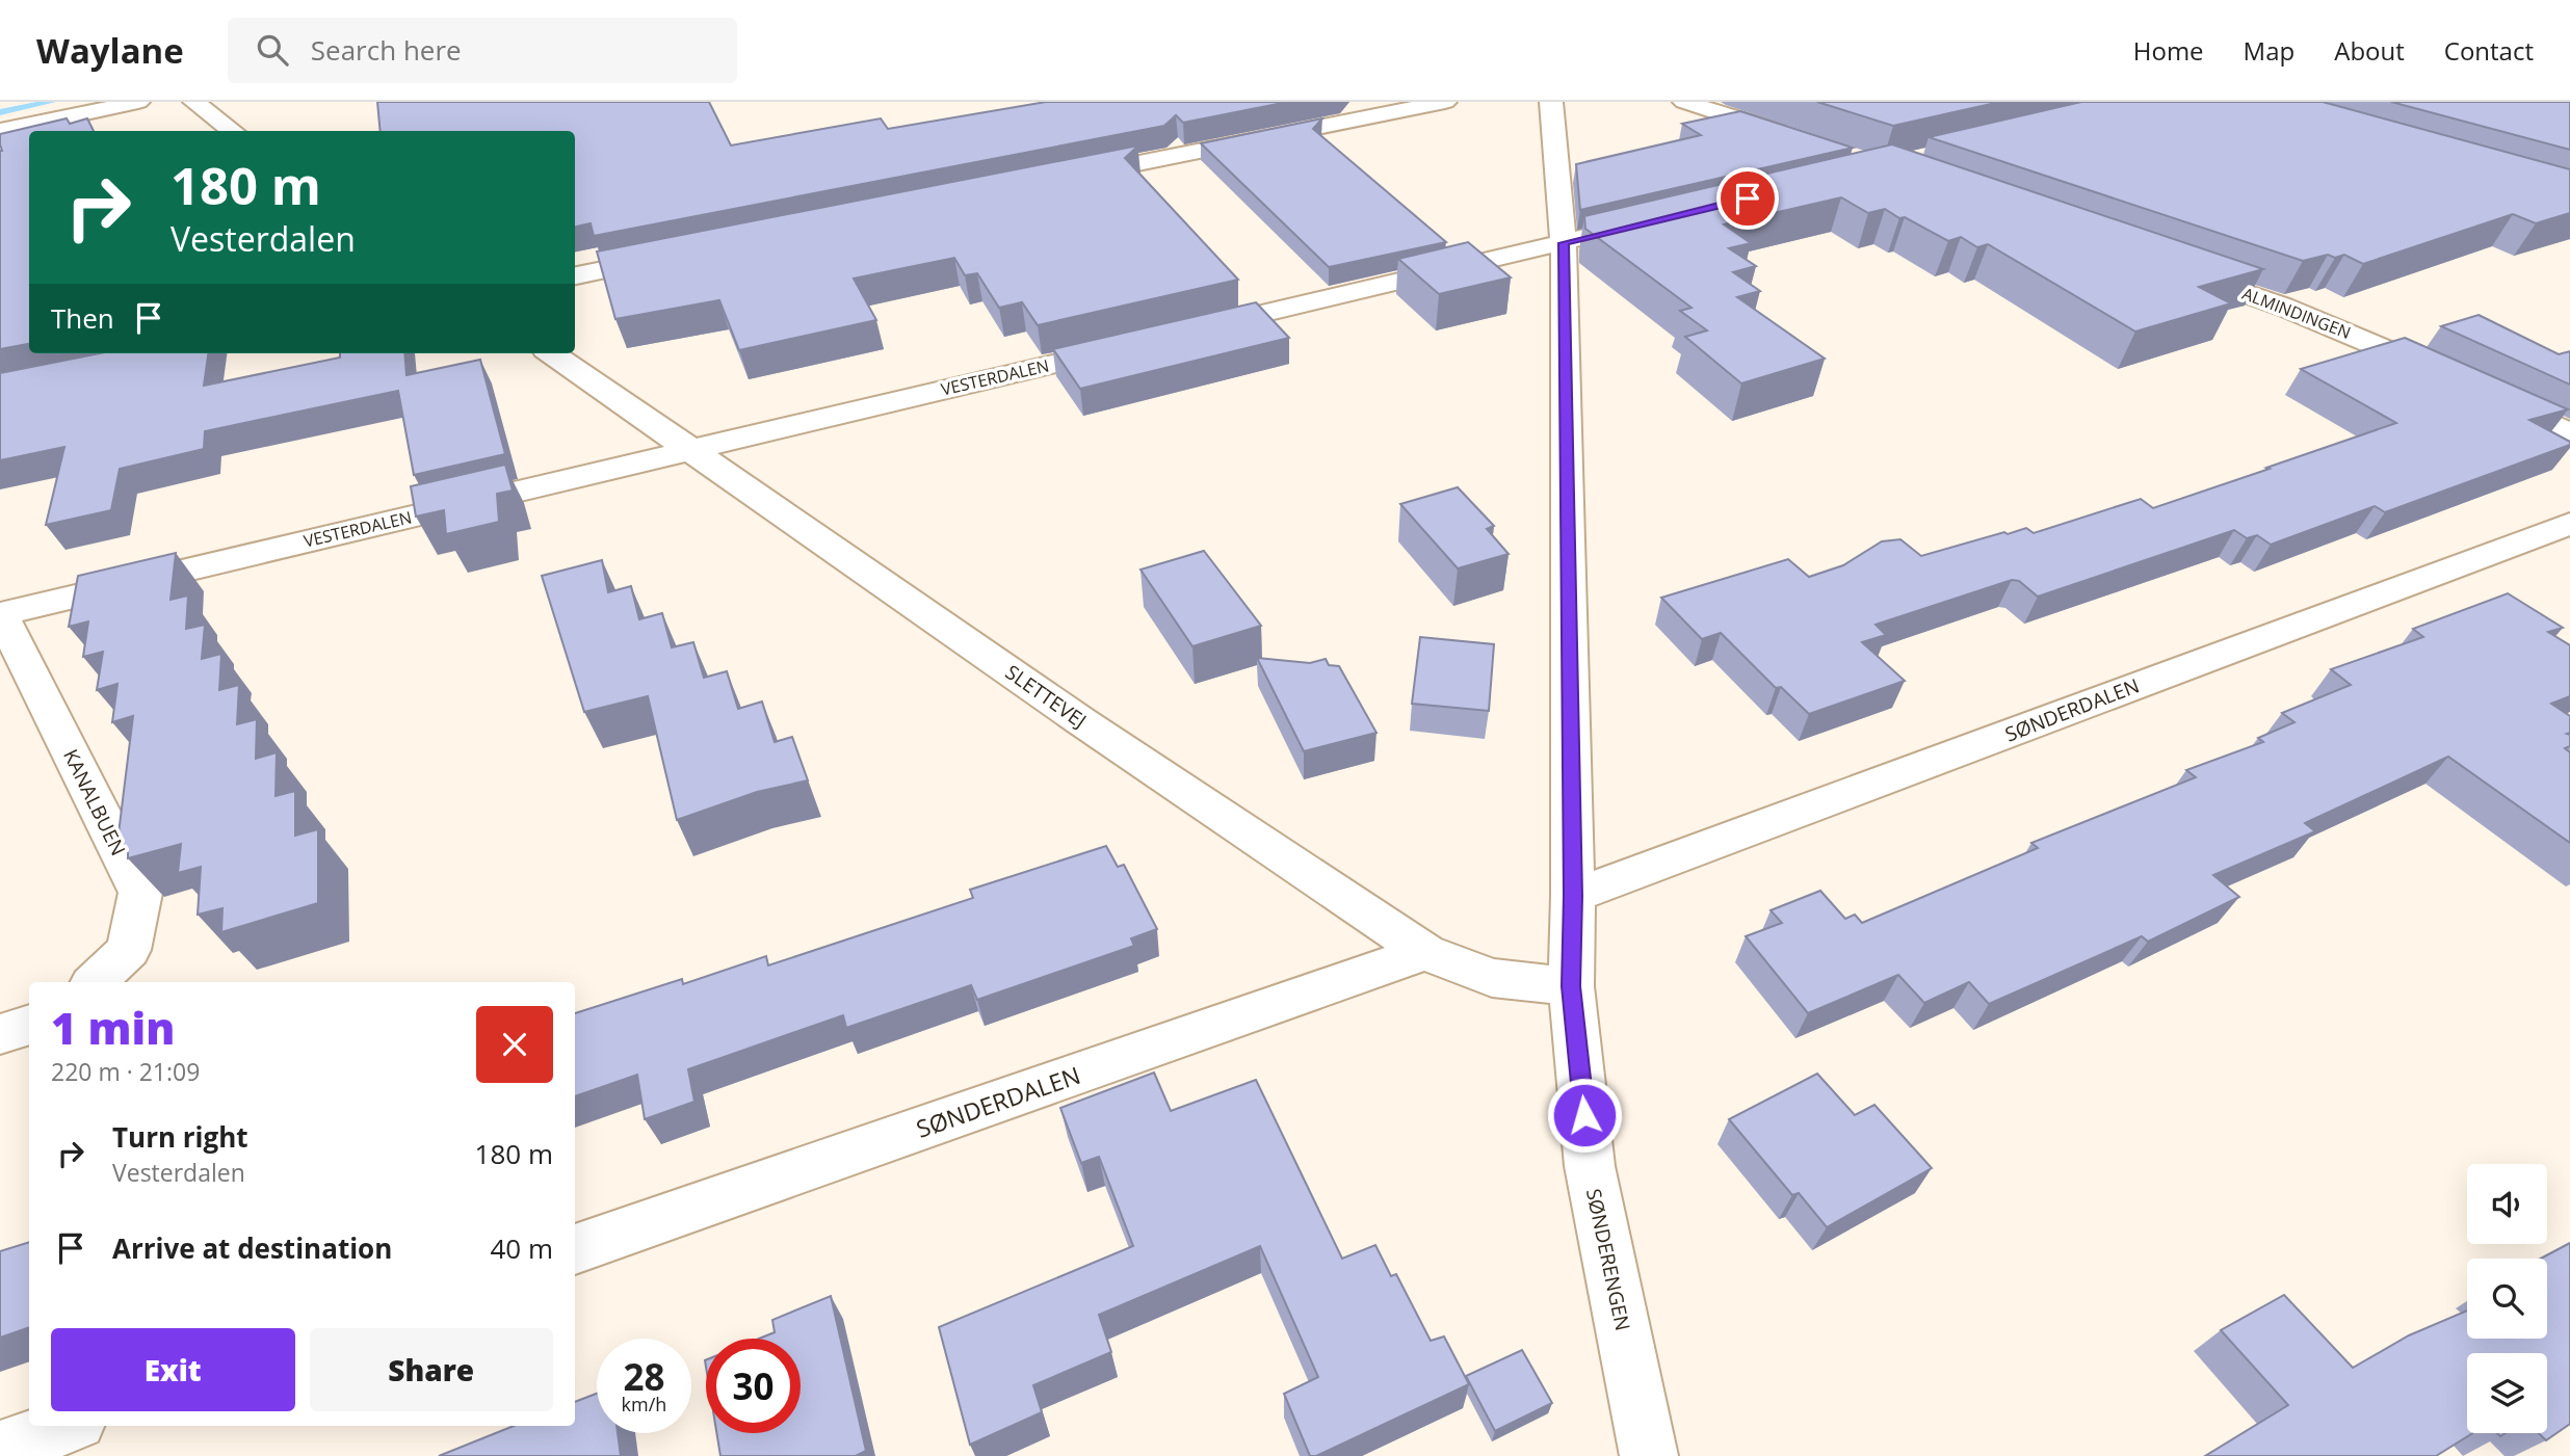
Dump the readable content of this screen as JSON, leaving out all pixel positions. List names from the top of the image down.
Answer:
{
  "streets": {
    "street": [
      "ALMINDINGEN",
      "VESTERDALEN",
      "SLETTEVEJ",
      "SØNDERDALEN",
      "KANALBUEN",
      "SØNDERENGEN"
    ]
  },
  "crossings": [
    ["VESTERDALEN", "SLETTEVEJ"],
    ["VESTERDALEN", "KANALBUEN"],
    ["SLETTEVEJ", "SØNDERDALEN"],
    ["SLETTEVEJ", "SØNDERENGEN"],
    ["SØNDERDALEN", "SØNDERENGEN"]
  ],
  "page": {
    "header": "Waylane",
    "search": "Search here",
    "nav": [
      "Home",
      "Map",
      "About",
      "Contact"
    ],
    "turn": ["180 m", "Vesterdalen"],
    "then": "Then",
    "heading": ["1 min", "220 m · 21:09"],
    "list": [
      {
        "name": "Turn right",
        "note": "Vesterdalen",
        "value": "180 m"
      },
      {
        "name": "Arrive at destination",
        "value": "40 m"
      }
    ],
    "buttons": ["Exit", "Share"],
    "speed": "28 km/h",
    "limit": "30"
  }
}
